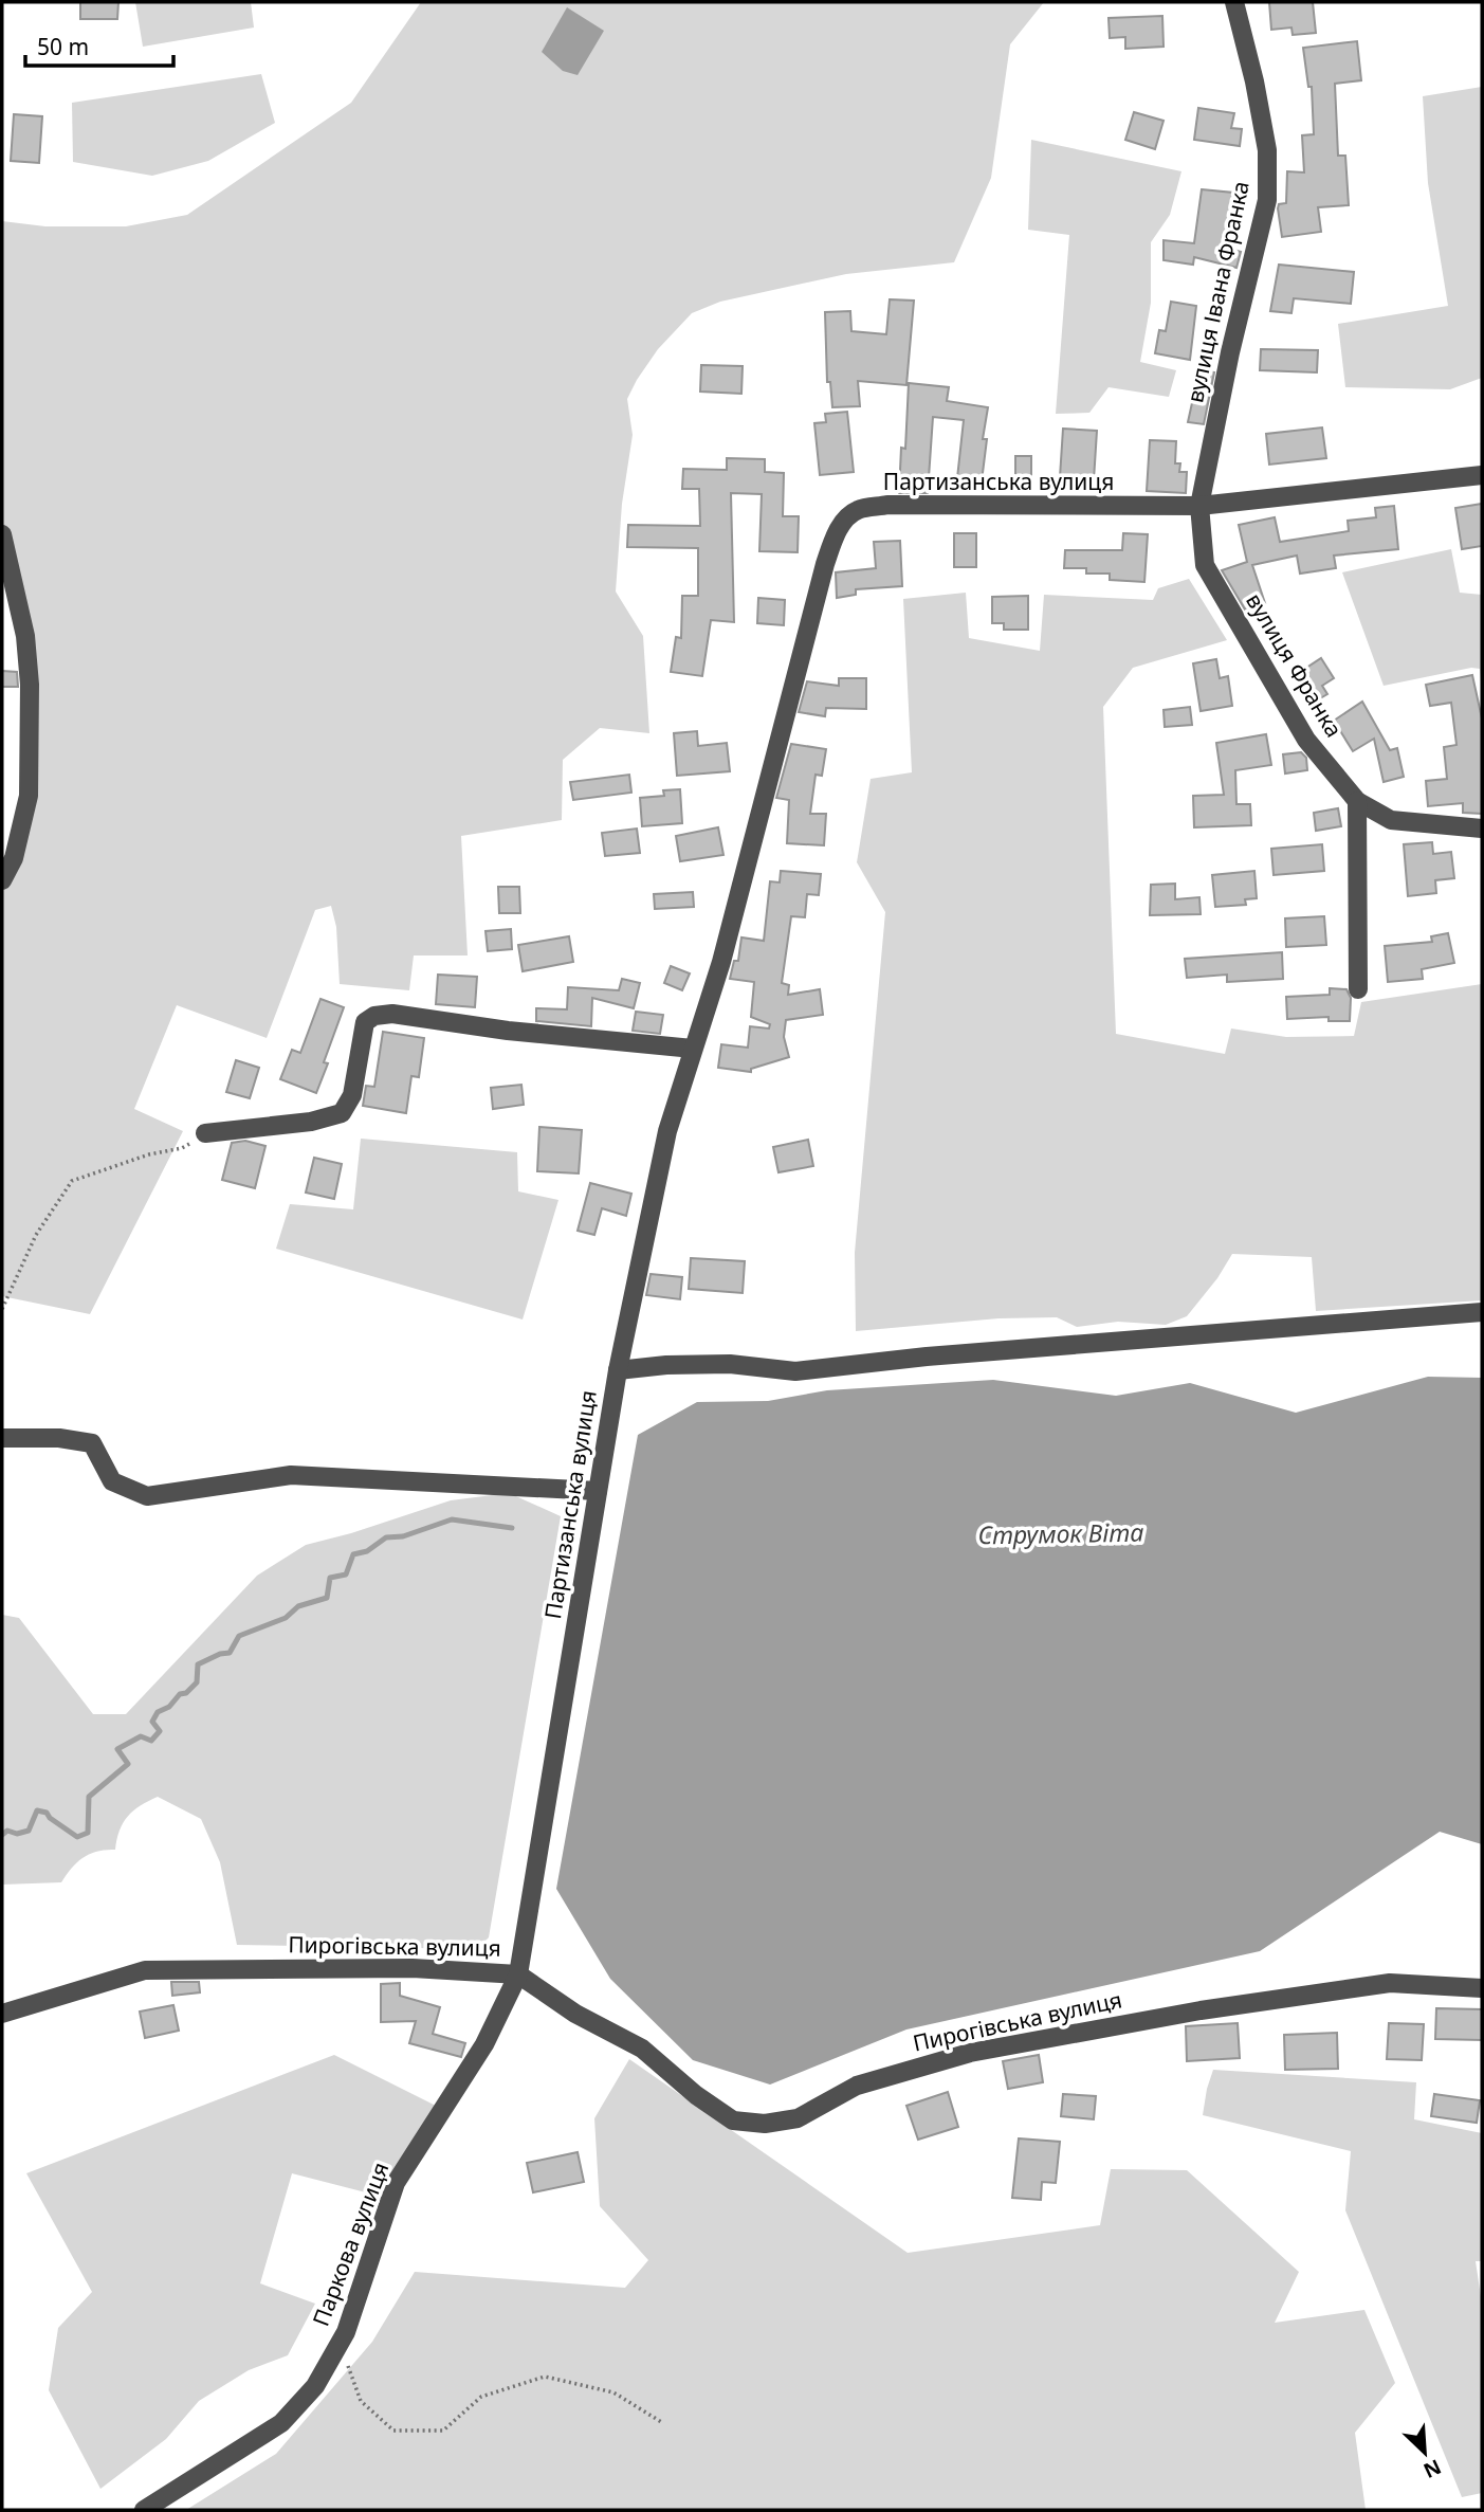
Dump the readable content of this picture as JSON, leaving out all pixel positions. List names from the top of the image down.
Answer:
{
  "streets": {
    "street": [
      "вулиця Івана Франка",
      "Партизанська вулиця",
      "вулиця Франка",
      "Пирогівська вулиця",
      "Паркова вулиця"
    ]
  },
  "crossings": [
    ["вулиця Івана Франка", "Партизанська вулиця"],
    ["вулиця Івана Франка", "вулиця Франка"],
    ["Партизанська вулиця", "вулиця Франка"],
    ["Партизанська вулиця", "Пирогівська вулиця"],
    ["Партизанська вулиця", "Паркова вулиця"],
    ["Пирогівська вулиця", "Паркова вулиця"]
  ],
  "water": ["Струмок Віта"],
  "scale_bar": "50 m",
  "north": "bottom right"
}
